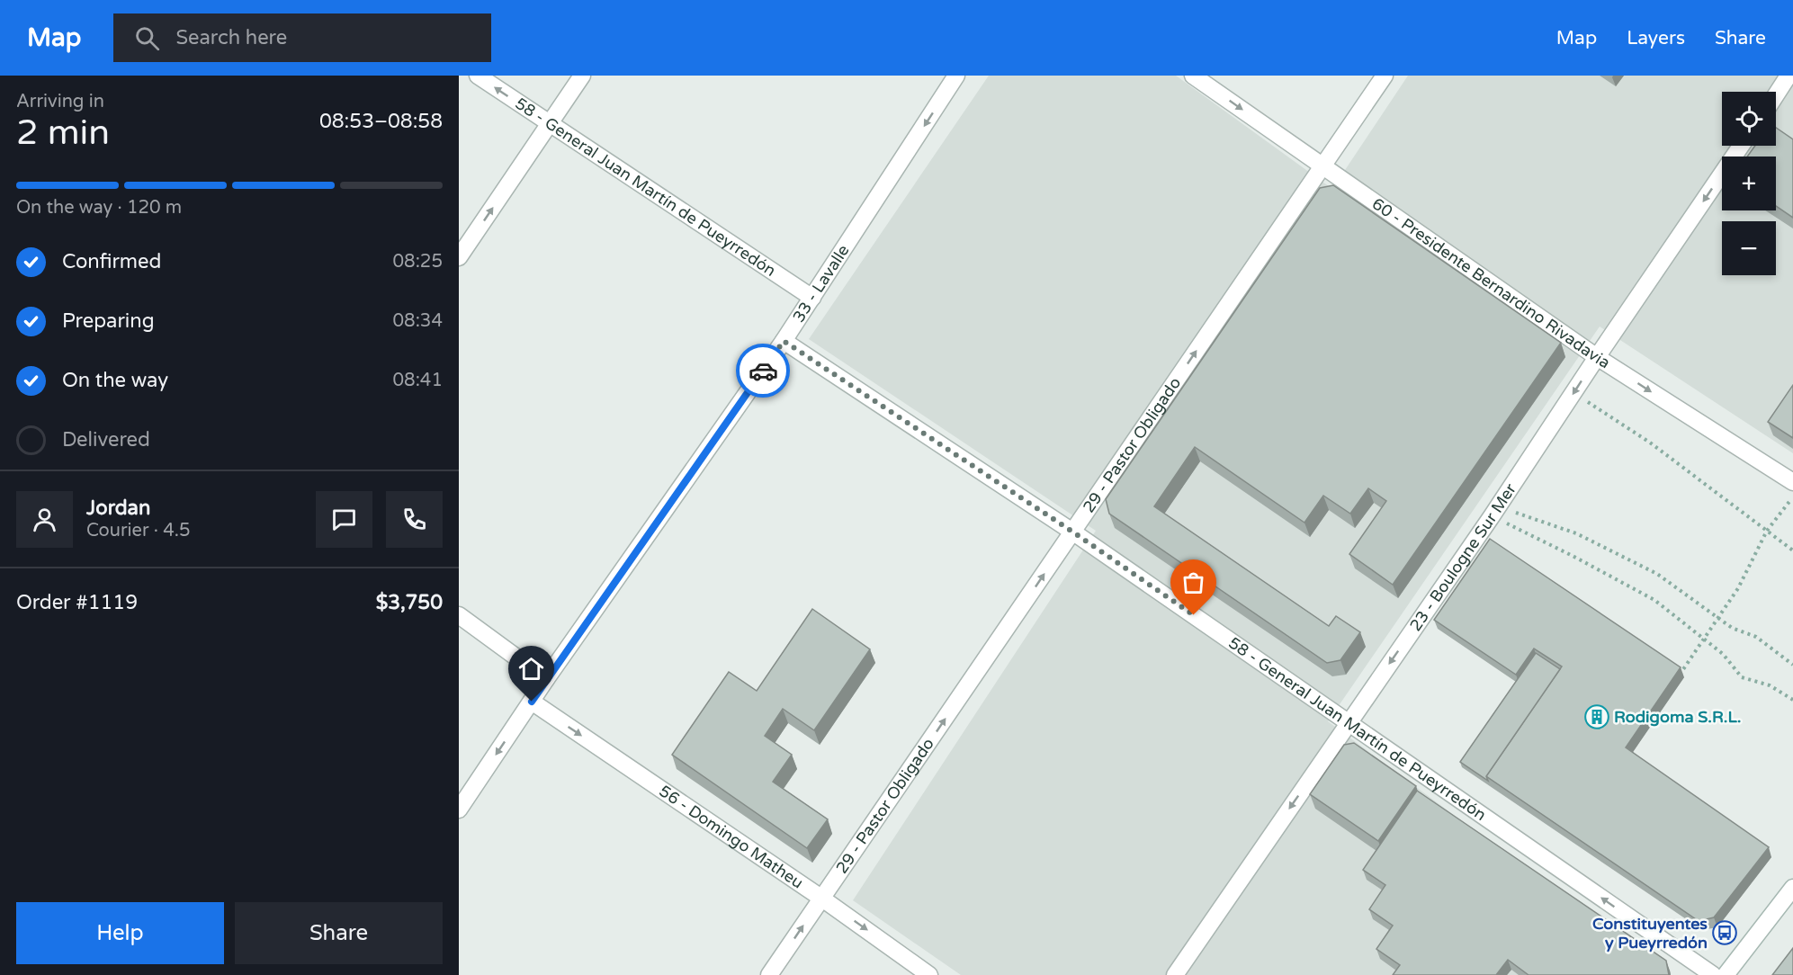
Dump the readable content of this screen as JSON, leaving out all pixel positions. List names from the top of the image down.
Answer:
{
  "streets": {
    "street": [
      "58 - General Juan Martín de Pueyrredón",
      "60 - Presidente Bernardino Rivadavia",
      "33 - Lavalle",
      "29 - Pastor Obligado",
      "23 - Boulogne Sur Mer",
      "56 - Domingo Matheu"
    ]
  },
  "crossings": [
    ["58 - General Juan Martín de Pueyrredón", "33 - Lavalle"],
    ["58 - General Juan Martín de Pueyrredón", "29 - Pastor Obligado"],
    ["58 - General Juan Martín de Pueyrredón", "23 - Boulogne Sur Mer"],
    ["60 - Presidente Bernardino Rivadavia", "29 - Pastor Obligado"],
    ["60 - Presidente Bernardino Rivadavia", "23 - Boulogne Sur Mer"],
    ["33 - Lavalle", "56 - Domingo Matheu"],
    ["29 - Pastor Obligado", "56 - Domingo Matheu"]
  ],
  "one_way": [
    "60 - Presidente Bernardino Rivadavia",
    "33 - Lavalle",
    "29 - Pastor Obligado",
    "23 - Boulogne Sur Mer",
    "56 - Domingo Matheu"
  ],
  "places": {
    "building": ["Rodigoma S.R.L."],
    "bus stop": ["Constituyentes y Pueyrredón"]
  },
  "page": {
    "header": "Map",
    "search": "Search here",
    "nav": ["Map", "Layers", "Share"],
    "heading": ["2 min", "Arriving in", "08:53–08:58"],
    "panel": [
      "Jordan",
      "Courier · 4.5",
      "Order #1119",
      "$3,750"
    ],
    "map_buttons": ["+", "−"],
    "bar": "On the way · 120 m",
    "list": [
      ["Confirmed", "08:25"],
      ["Preparing", "08:34"],
      ["On the way", "08:41"],
      "Delivered"
    ],
    "buttons": ["Help", "Share"]
  }
}
